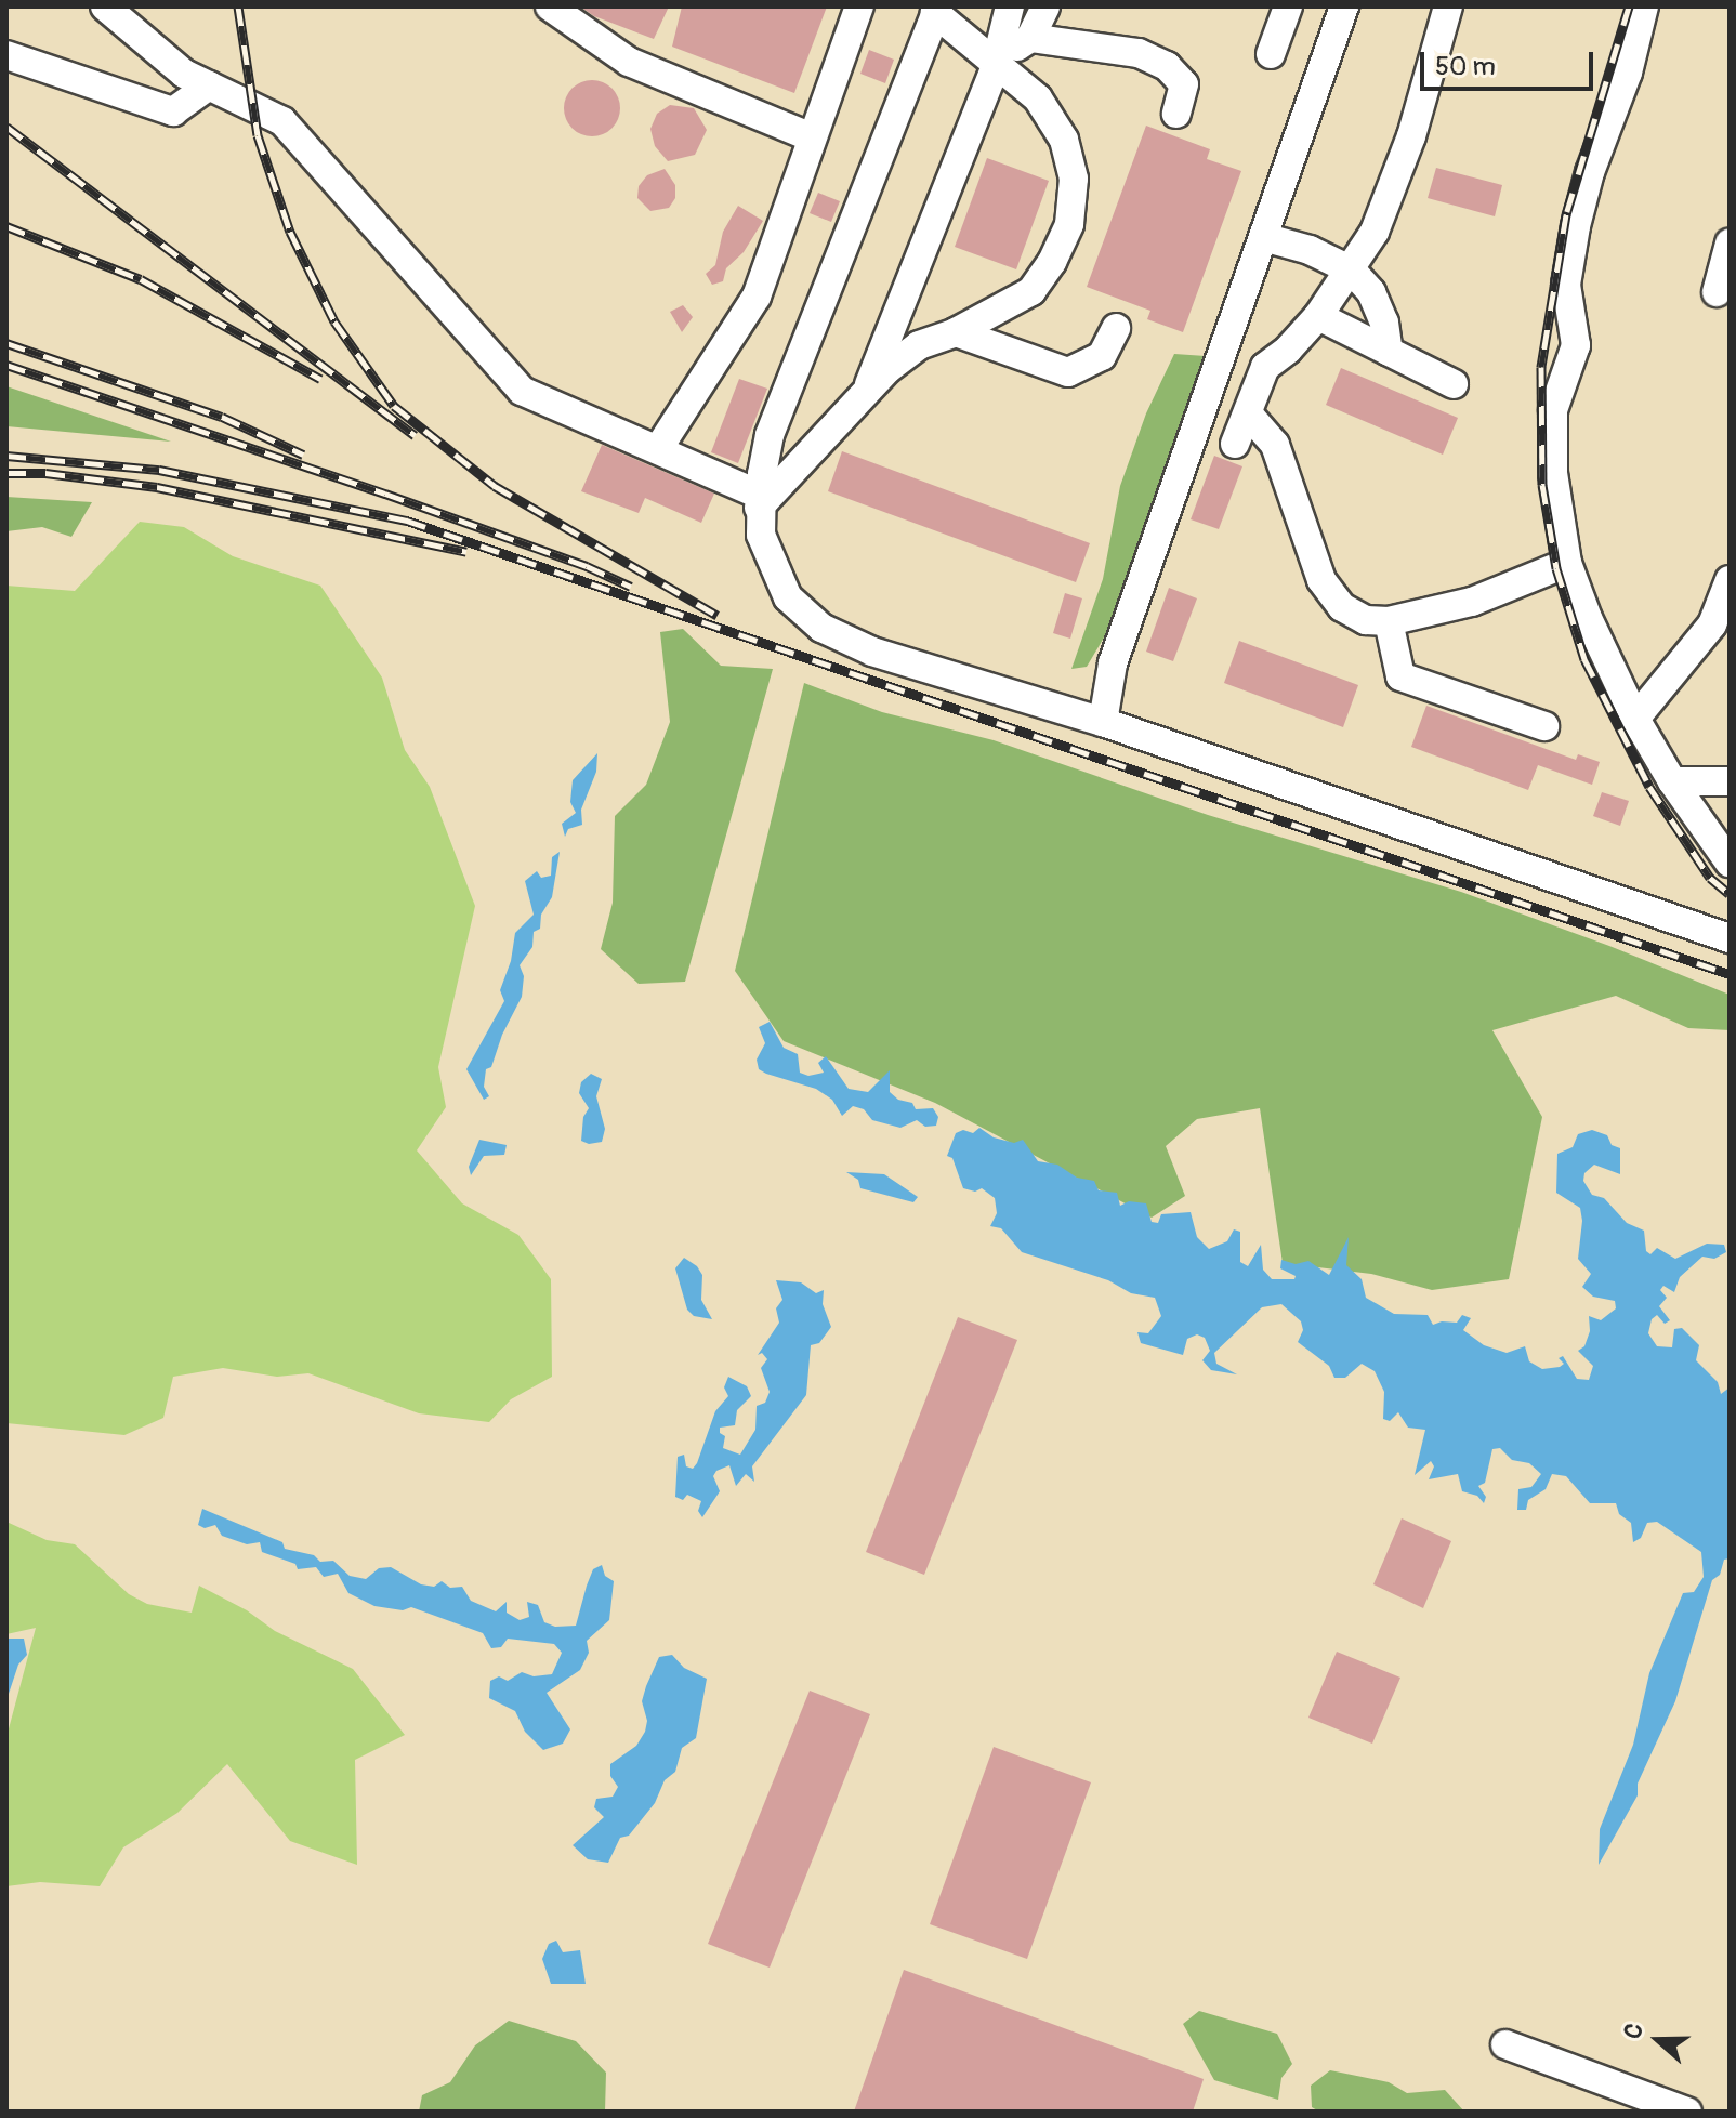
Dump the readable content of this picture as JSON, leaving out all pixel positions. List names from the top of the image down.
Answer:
{
  "scale_bar": "50 m",
  "north": "left"
}
